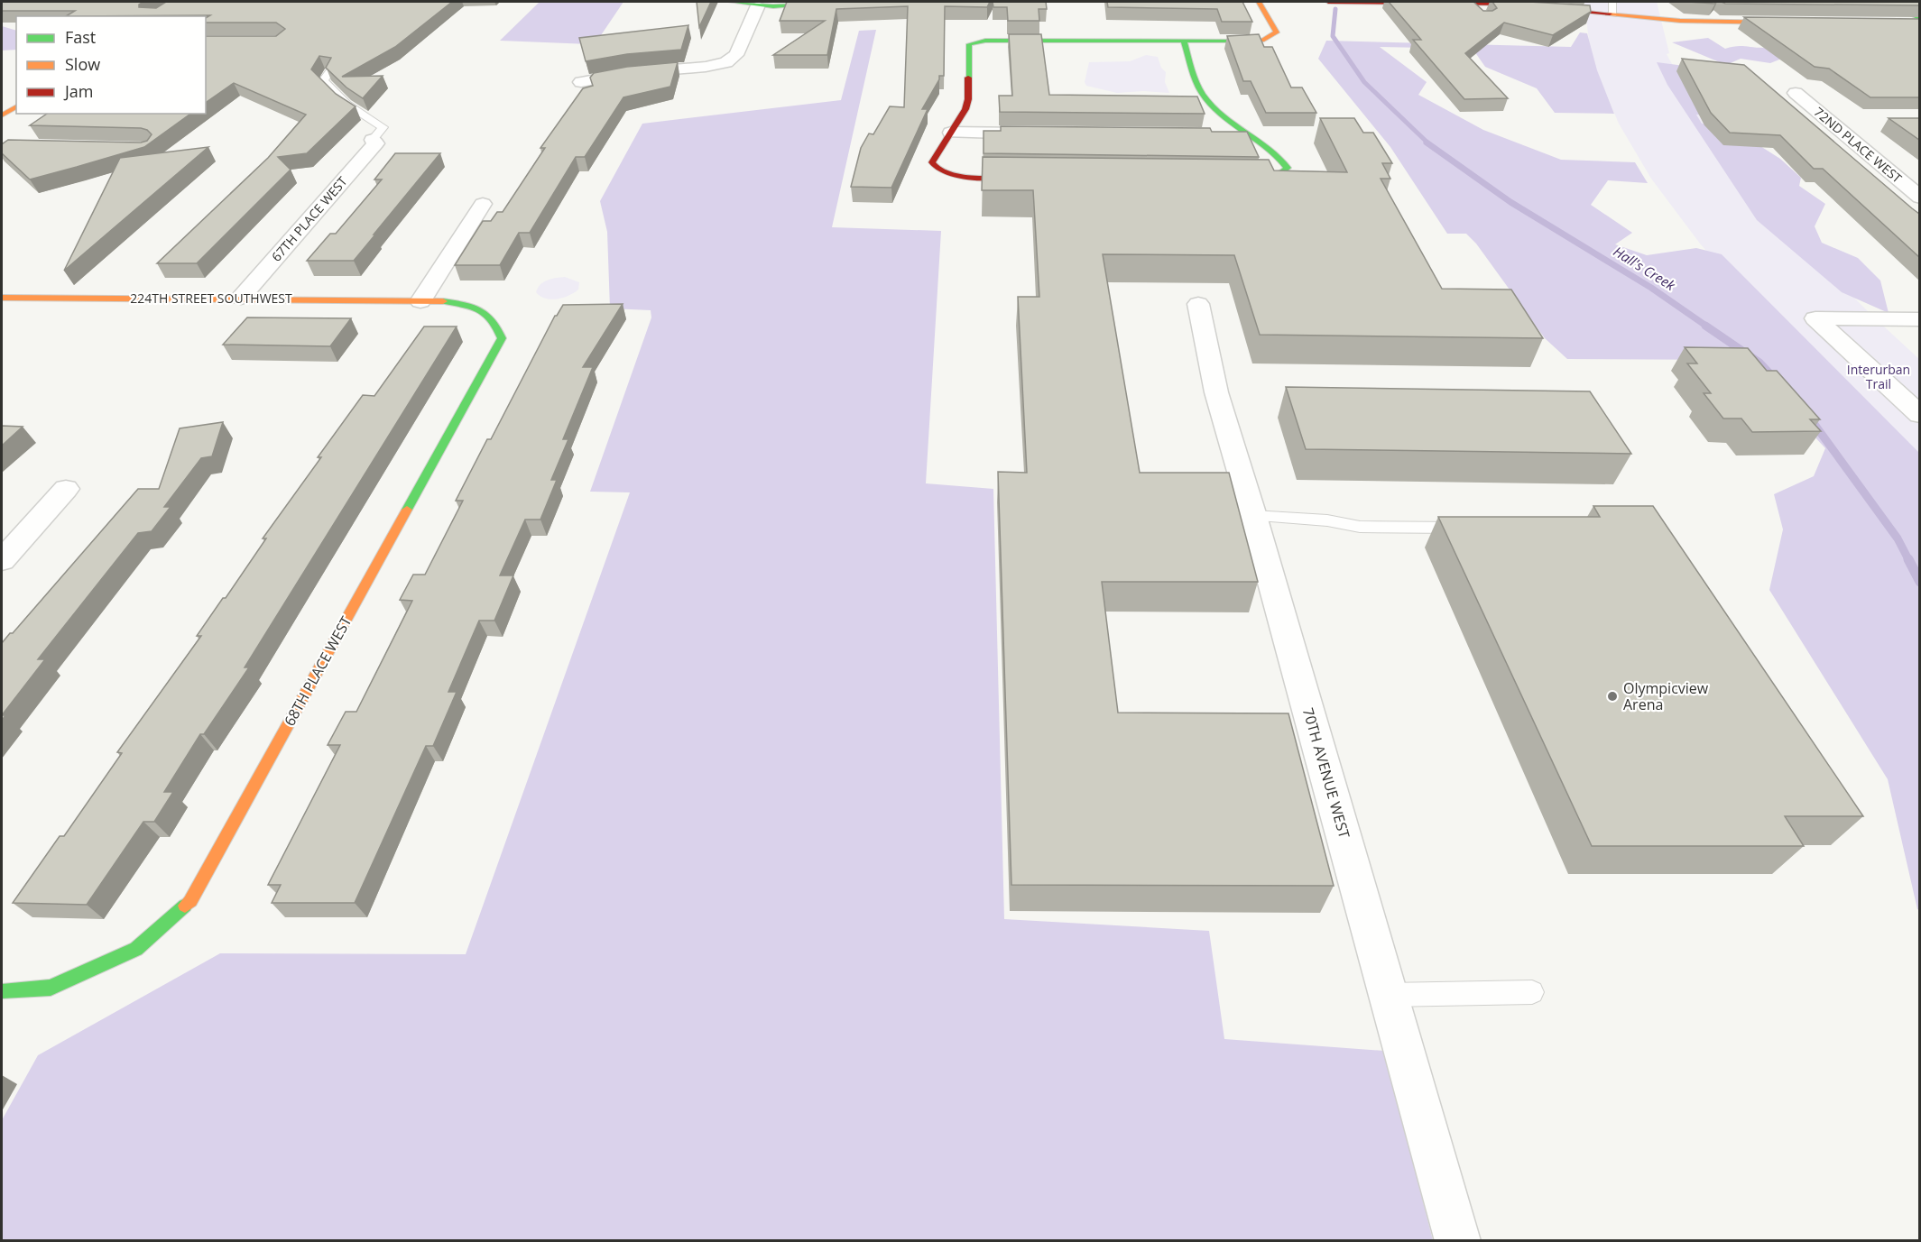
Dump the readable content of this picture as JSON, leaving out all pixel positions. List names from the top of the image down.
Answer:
{
  "streets": {
    "street": [
      "72ND PLACE WEST",
      "67TH PLACE WEST",
      "224TH STREET SOUTHWEST",
      "68TH PLACE WEST",
      "70TH AVENUE WEST"
    ]
  },
  "crossings": [
    ["67TH PLACE WEST", "224TH STREET SOUTHWEST"],
    ["224TH STREET SOUTHWEST", "68TH PLACE WEST"]
  ],
  "water": ["Hall's Creek"],
  "parks": ["Interurban Trail"],
  "places": ["Olympicview Arena"],
  "legend": ["Fast", "Slow", "Jam"]
}
